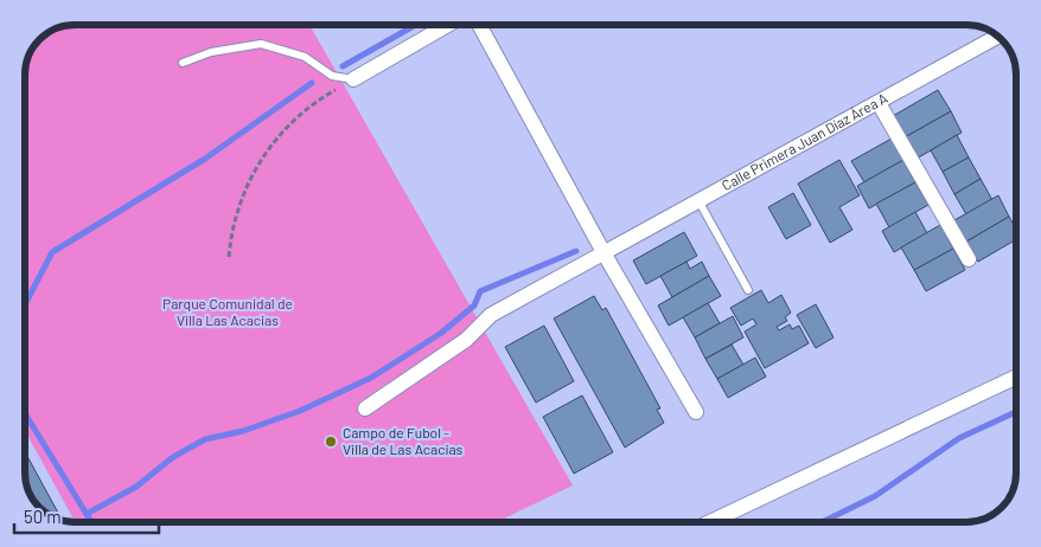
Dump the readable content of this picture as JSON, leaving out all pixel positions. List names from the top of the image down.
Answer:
{
  "streets": {
    "street": ["Calle Primera Juan Díaz Área A"]
  },
  "parks": ["Parque Comunidal de Villa Las Acacias"],
  "places": ["Campo de Fubol - Villa de Las Acacias"],
  "scale_bar": "50 m"
}
